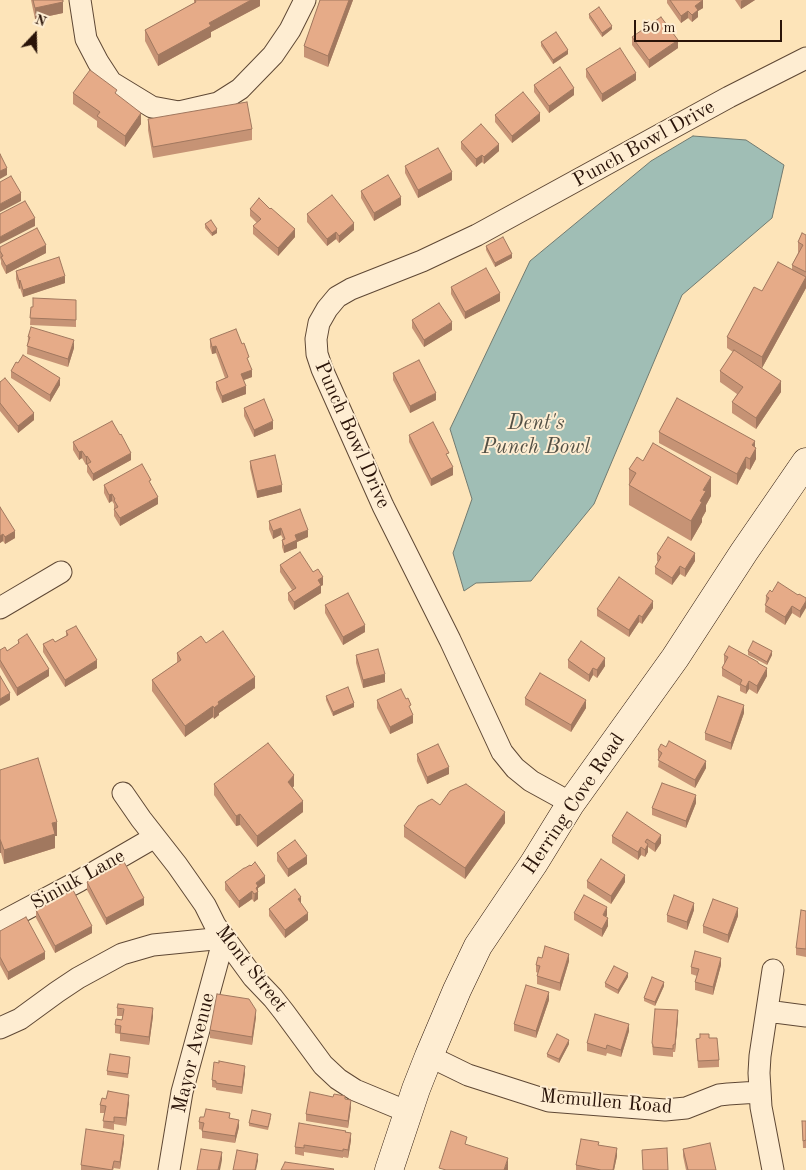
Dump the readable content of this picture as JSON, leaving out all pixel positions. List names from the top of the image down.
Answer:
{
  "streets": {
    "main road": ["Herring Cove Road"],
    "street": [
      "Punch Bowl Drive",
      "Siniuk Lane",
      "Mont Street",
      "Mayor Avenue",
      "Mcmullen Road"
    ]
  },
  "crossings": [
    ["Punch Bowl Drive", "Herring Cove Road"],
    ["Herring Cove Road", "Mont Street"],
    ["Herring Cove Road", "Mcmullen Road"],
    ["Siniuk Lane", "Mont Street"],
    ["Mont Street", "Mayor Avenue"]
  ],
  "water": ["Dent's Punch Bowl"],
  "scale_bar": "50 m",
  "north": "top"
}
